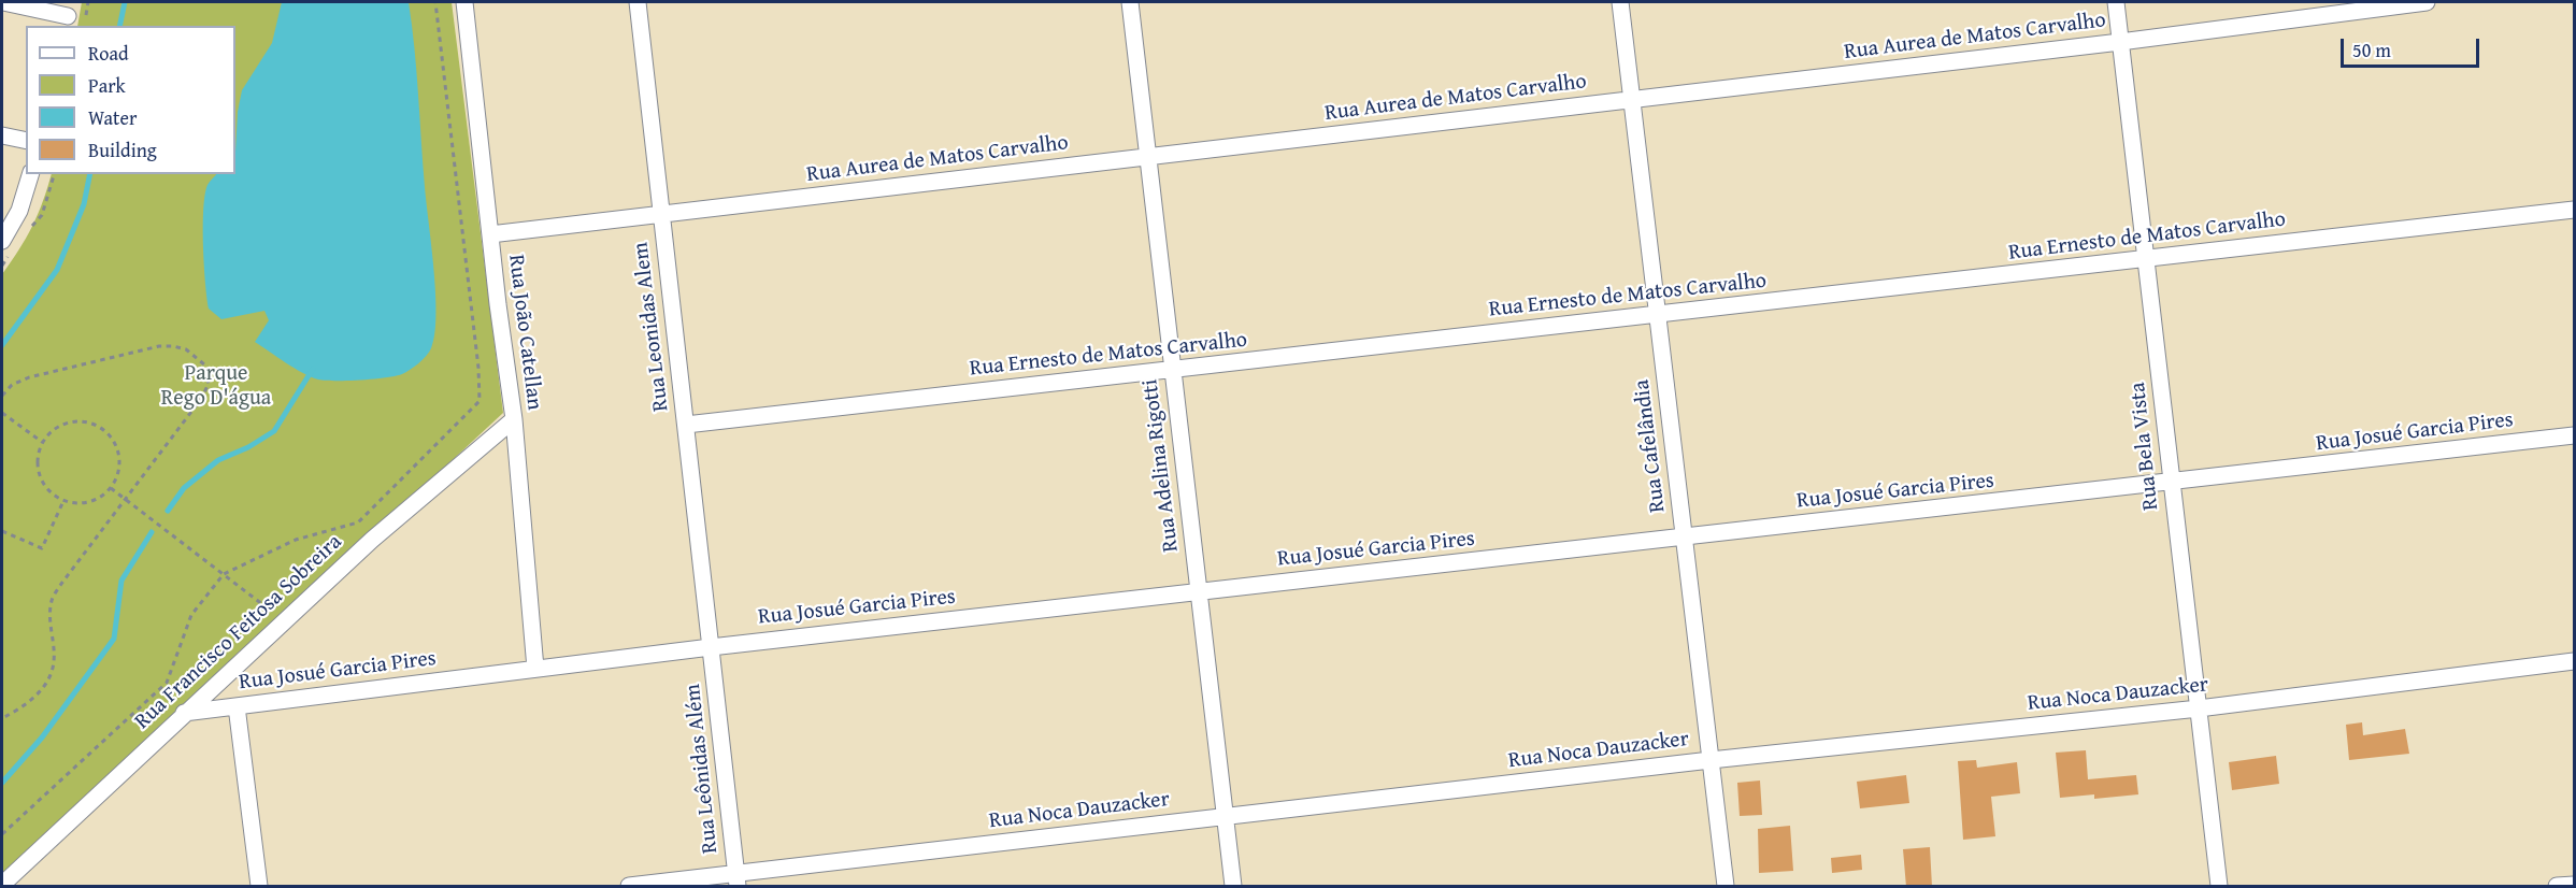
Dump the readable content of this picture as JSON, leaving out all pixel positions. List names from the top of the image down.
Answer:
{
  "streets": {
    "street": [
      "Rua Aurea de Matos Carvalho",
      "Rua Ernesto de Matos Carvalho",
      "Rua Leonidas Alem",
      "Rua João Catellan",
      "Rua Josué Garcia Pires",
      "Rua Cafelândia",
      "Rua Bela Vista",
      "Rua Adelina Rigotti",
      "Rua Francisco Feitosa Sobreira",
      "Rua Noca Dauzacker",
      "Rua Leônidas Além"
    ]
  },
  "crossings": [
    ["Rua Aurea de Matos Carvalho", "Rua Leonidas Alem"],
    ["Rua Aurea de Matos Carvalho", "Rua João Catellan"],
    ["Rua Aurea de Matos Carvalho", "Rua Cafelândia"],
    ["Rua Aurea de Matos Carvalho", "Rua Bela Vista"],
    ["Rua Aurea de Matos Carvalho", "Rua Adelina Rigotti"],
    ["Rua Ernesto de Matos Carvalho", "Rua Leonidas Alem"],
    ["Rua Ernesto de Matos Carvalho", "Rua Cafelândia"],
    ["Rua Ernesto de Matos Carvalho", "Rua Bela Vista"],
    ["Rua Ernesto de Matos Carvalho", "Rua Adelina Rigotti"],
    ["Rua Leonidas Alem", "Rua Josué Garcia Pires"],
    ["Rua Leonidas Alem", "Rua Leônidas Além"],
    ["Rua João Catellan", "Rua Josué Garcia Pires"],
    ["Rua João Catellan", "Rua Francisco Feitosa Sobreira"],
    ["Rua Josué Garcia Pires", "Rua Cafelândia"],
    ["Rua Josué Garcia Pires", "Rua Bela Vista"],
    ["Rua Josué Garcia Pires", "Rua Adelina Rigotti"],
    ["Rua Josué Garcia Pires", "Rua Francisco Feitosa Sobreira"],
    ["Rua Josué Garcia Pires", "Rua Leônidas Além"],
    ["Rua Cafelândia", "Rua Noca Dauzacker"],
    ["Rua Bela Vista", "Rua Noca Dauzacker"],
    ["Rua Adelina Rigotti", "Rua Noca Dauzacker"],
    ["Rua Noca Dauzacker", "Rua Leônidas Além"]
  ],
  "parks": ["Parque Rego D'água"],
  "legend": [
    "Road",
    "Park",
    "Water",
    "Building"
  ],
  "scale_bar": "50 m"
}
